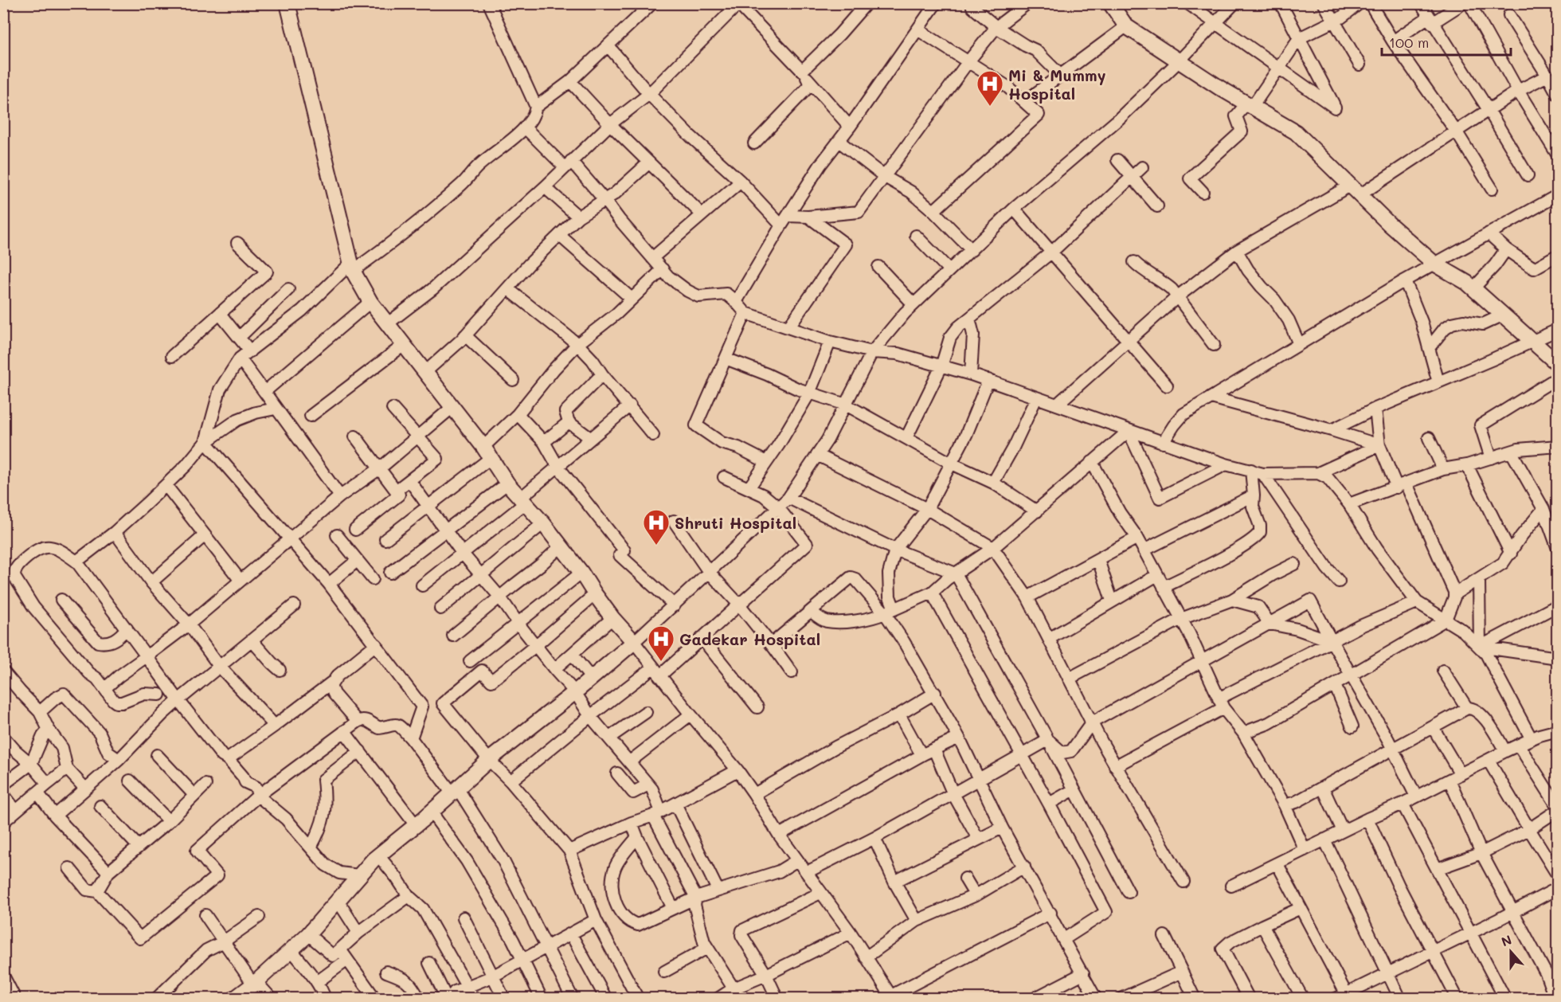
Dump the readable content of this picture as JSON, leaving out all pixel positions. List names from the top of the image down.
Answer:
{
  "places": {
    "hospital": ["Mi & Mummy Hospital", "Shruti Hospital", "Gadekar Hospital"]
  },
  "scale_bar": "100 m",
  "north": "top"
}
